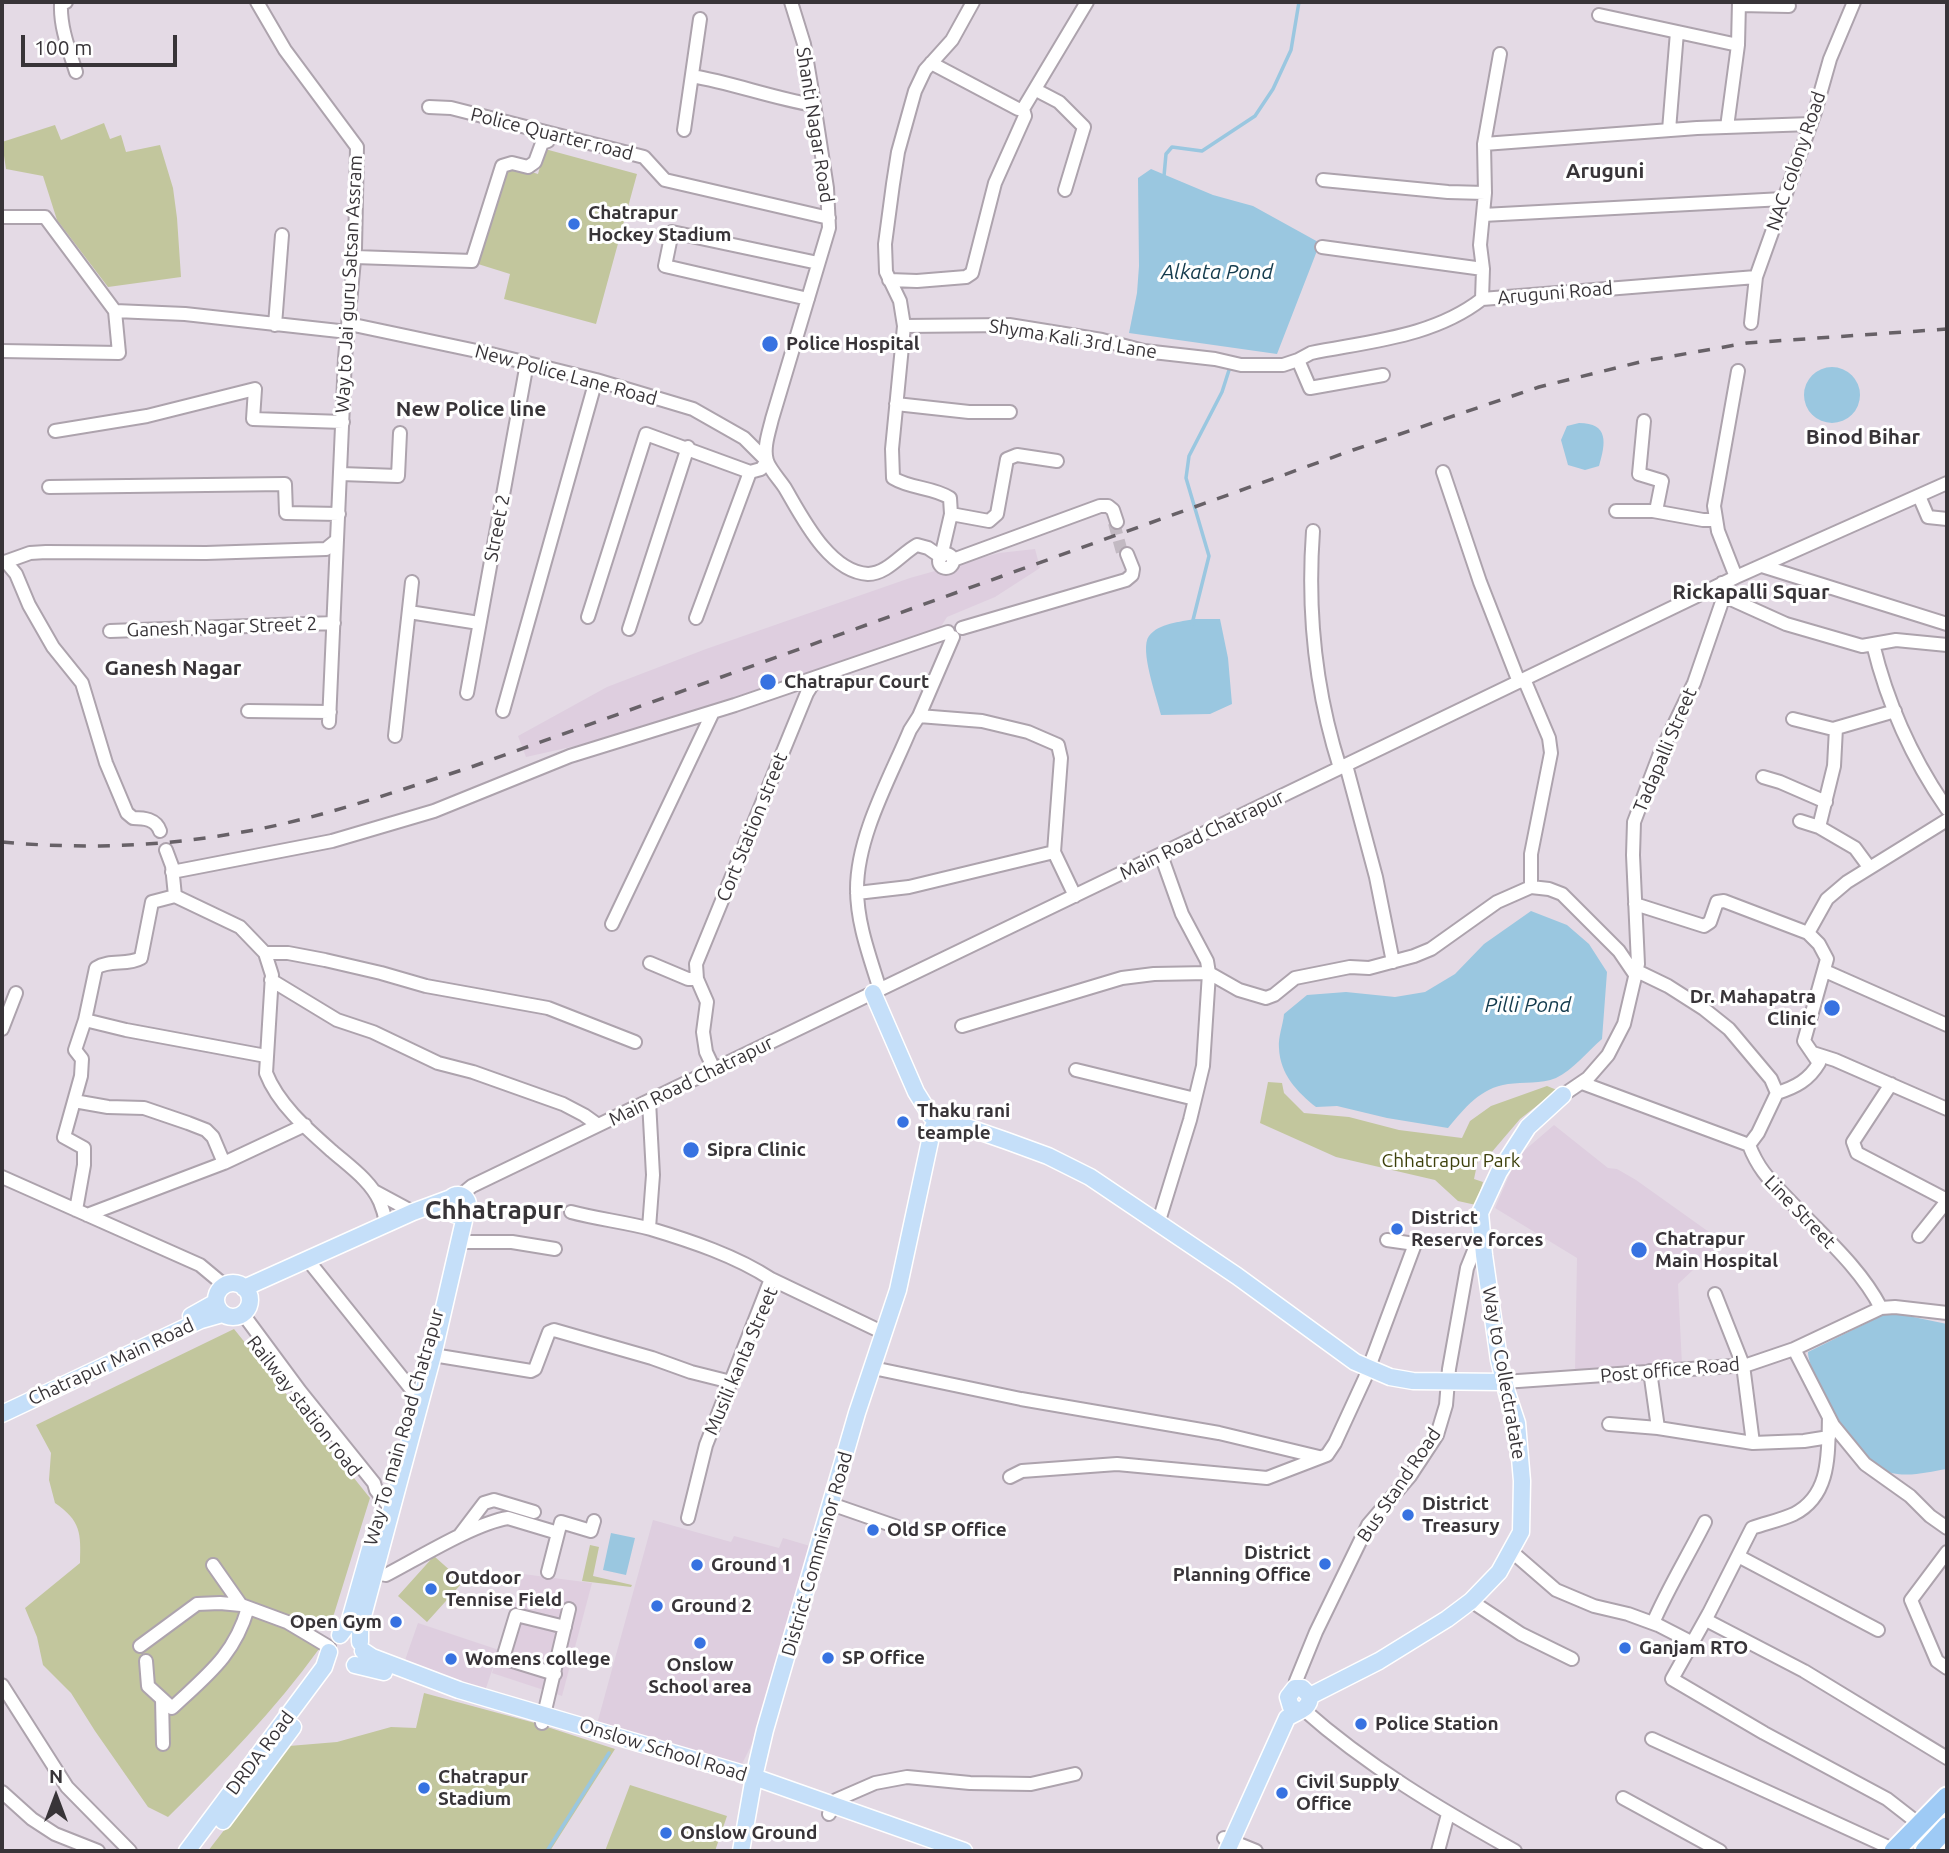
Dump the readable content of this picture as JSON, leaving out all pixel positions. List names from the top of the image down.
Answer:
{
  "streets": {
    "main road": [
      "Chatrapur Main Road",
      "Post office Road",
      "Way to Collectratate",
      "Way To main Road Chatrapur",
      "District Commisnor Road",
      "Onslow School Road",
      "DRDA Road"
    ],
    "street": [
      "Shanti Nagar Road",
      "Police Quarter road",
      "NAC colony Road",
      "Way to Jai guru Satsan Assram",
      "Aruguni Road",
      "Shyma Kali 3rd Lane",
      "New Police Lane Road",
      "Street 2",
      "Ganesh Nagar Street 2",
      "Tadapalli Street",
      "Cort Station street",
      "Main Road Chatrapur",
      "Line Street",
      "Musili kanta Street",
      "Railway station road",
      "Bus Stand Road"
    ]
  },
  "crossings": [
    ["Shanti Nagar Road", "Police Quarter road"],
    ["Shanti Nagar Road", "New Police Lane Road"],
    ["NAC colony Road", "Aruguni Road"],
    ["Way to Jai guru Satsan Assram", "New Police Lane Road"],
    ["Way to Jai guru Satsan Assram", "Ganesh Nagar Street 2"],
    ["Aruguni Road", "Shyma Kali 3rd Lane"],
    ["New Police Lane Road", "Street 2"],
    ["Tadapalli Street", "Main Road Chatrapur"],
    ["Tadapalli Street", "Way to Collectratate"],
    ["Main Road Chatrapur", "Way To main Road Chatrapur"],
    ["Line Street", "Post office Road"],
    ["Musili kanta Street", "District Commisnor Road"],
    ["Chatrapur Main Road", "Railway station road"],
    ["Post office Road", "Way to Collectratate"],
    ["Post office Road", "Bus Stand Road"],
    ["Post office Road", "District Commisnor Road"],
    ["Way to Collectratate", "Bus Stand Road"],
    ["Railway station road", "Way To main Road Chatrapur"],
    ["Way To main Road Chatrapur", "Onslow School Road"],
    ["Way To main Road Chatrapur", "DRDA Road"],
    ["District Commisnor Road", "Onslow School Road"],
    ["Onslow School Road", "DRDA Road"]
  ],
  "districts": [
    "Aruguni",
    "New Police line",
    "Binod Bihar",
    "Rickapalli Squar",
    "Ganesh Nagar",
    "Chhatrapur"
  ],
  "water": ["Alkata Pond", "Pilli Pond"],
  "parks": ["Chhatrapur Park"],
  "places": [
    "Chatrapur Hockey Stadium",
    "Police Hospital",
    "Chatrapur Court",
    "Dr. Mahapatra Clinic",
    "Thaku rani teample",
    "Sipra Clinic",
    "District Reserve forces",
    "Chatrapur Main Hospital",
    "District Treasury",
    "Old SP Office",
    "District Planning Office",
    "Ground 1",
    "Outdoor Tennise Field",
    "Ground 2",
    "Open Gym",
    "Onslow School area",
    "Ganjam RTO",
    "SP Office",
    "Womens college",
    "Police Station",
    "Chatrapur Stadium",
    "Civil Supply Office",
    "Onslow Ground"
  ],
  "scale_bar": "100 m",
  "north": "top"
}
